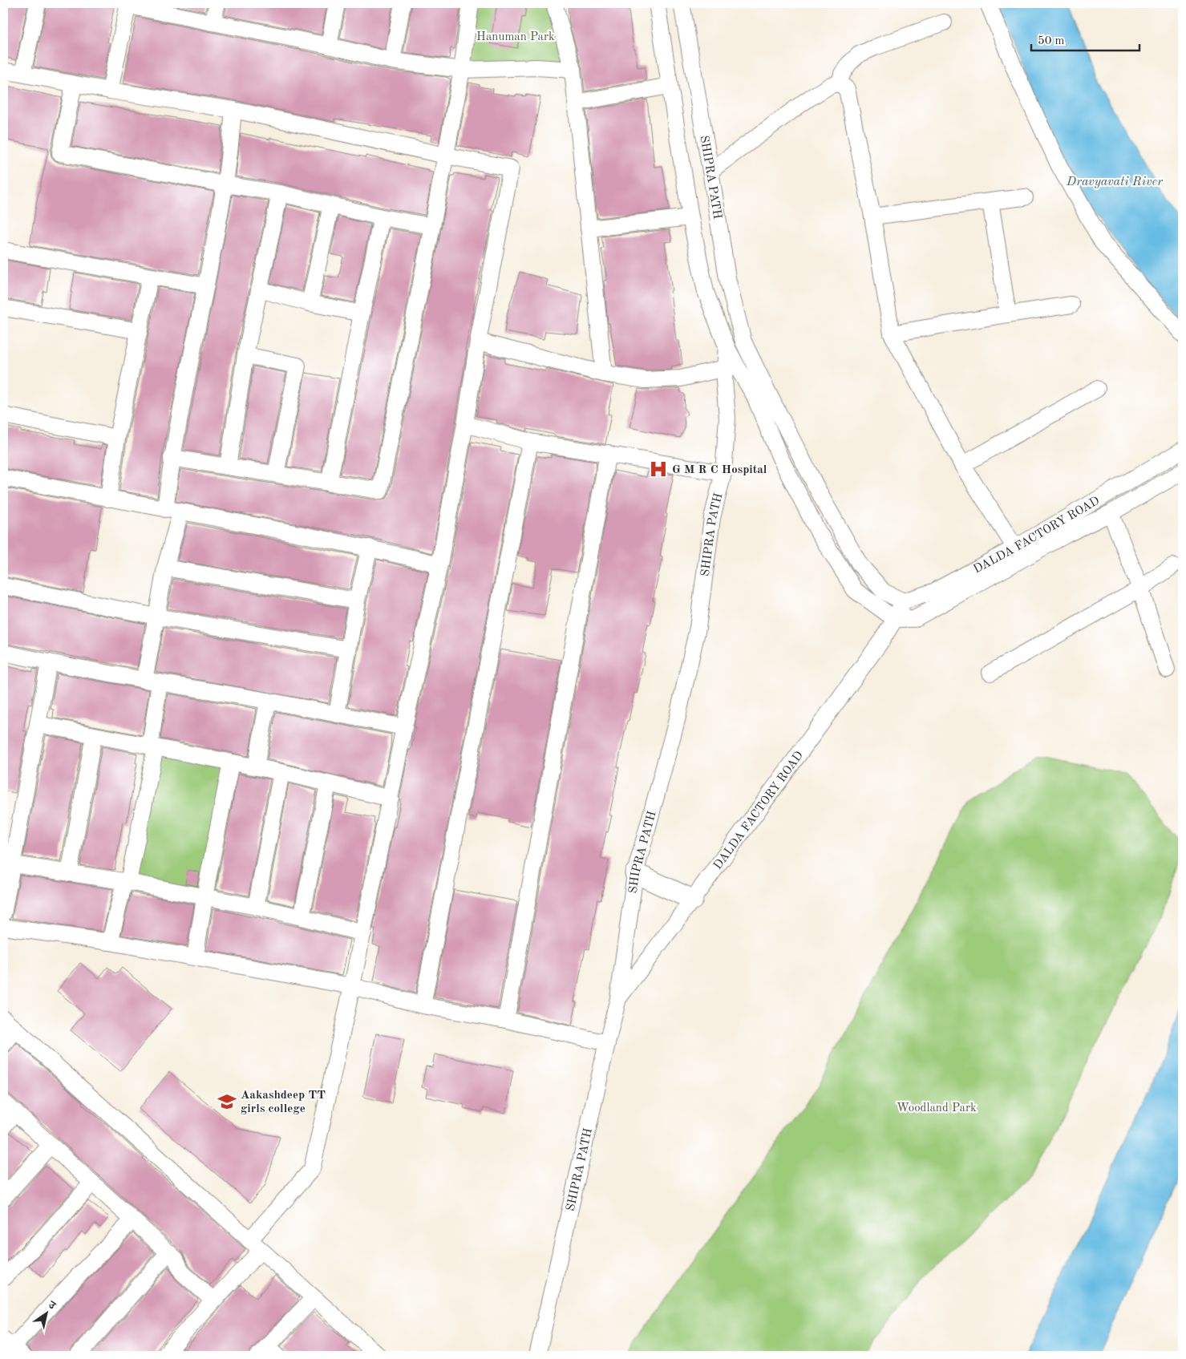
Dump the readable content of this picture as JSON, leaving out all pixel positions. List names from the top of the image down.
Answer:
{
  "streets": {
    "street": ["SHIPRA PATH", "DALDA FACTORY ROAD"]
  },
  "crossings": [
    ["SHIPRA PATH", "DALDA FACTORY ROAD"]
  ],
  "water": ["Dravyavati River"],
  "parks": ["Hanuman Park", "Woodland Park"],
  "places": {
    "hospital": ["G M R C Hospital"],
    "school or university": ["Aakashdeep TT girls college"]
  },
  "scale_bar": "50 m",
  "north": "top right"
}
